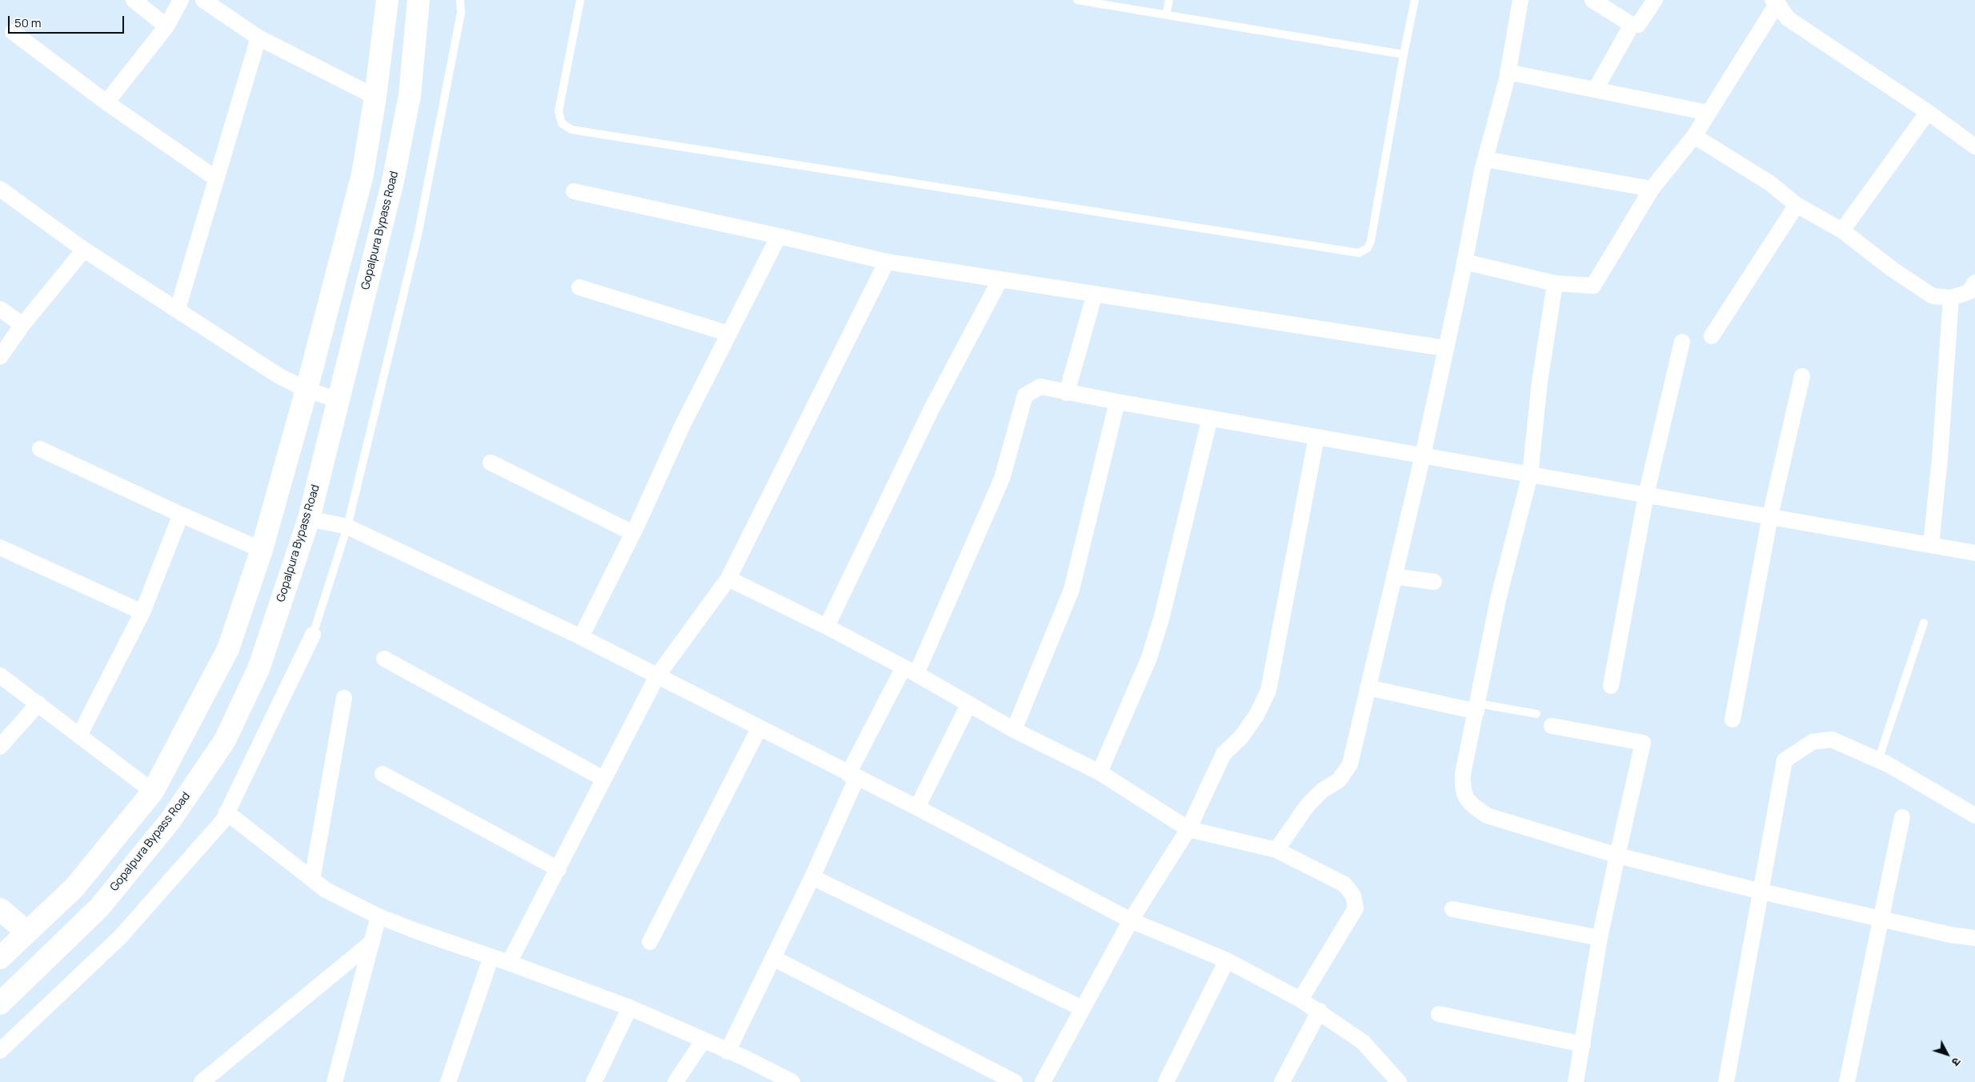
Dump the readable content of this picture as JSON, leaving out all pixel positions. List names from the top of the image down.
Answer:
{
  "streets": {
    "street": ["Gopalpura Bypass Road"]
  },
  "scale_bar": "50 m",
  "north": "bottom right"
}
